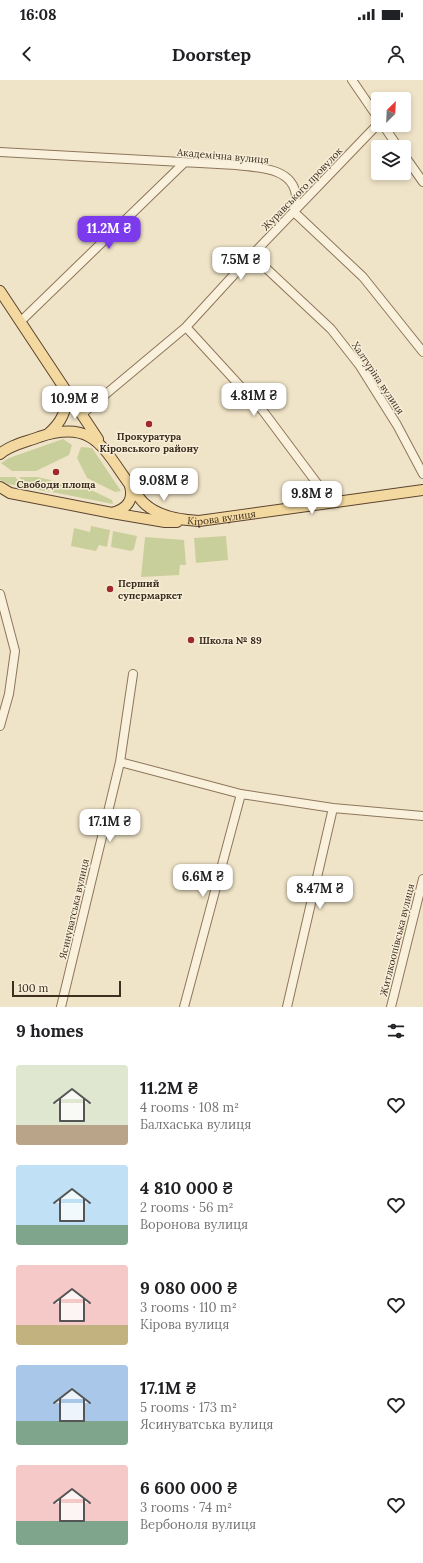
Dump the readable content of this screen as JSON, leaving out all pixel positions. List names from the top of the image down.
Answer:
{
  "streets": {
    "main road": ["Кірова вулиця"],
    "street": [
      "Академічна вулиця",
      "Журавського провулок",
      "Халтуріна вулиця",
      "Ясинуватська вулиця",
      "Житлкоопівська вулиця"
    ]
  },
  "crossings": [
    ["Академічна вулиця", "Журавського провулок"],
    ["Журавського провулок", "Халтуріна вулиця"],
    ["Журавського провулок", "Кірова вулиця"]
  ],
  "places": [
    "Прокуратура Кіровського району",
    "Свободи площа",
    "Перший супермаркет",
    "Школа № 89"
  ],
  "scale_bar": "100 m",
  "north": "top right",
  "page": {
    "status": "16:08",
    "header": "Doorstep",
    "price": [
      "11.2M ₴",
      "7.5M ₴",
      "4.81M ₴",
      "10.9M ₴",
      "9.08M ₴",
      "9.8M ₴",
      "17.1M ₴",
      "6.6M ₴",
      "8.47M ₴"
    ],
    "scale": "100 m",
    "heading": "9 homes",
    "list": [
      {
        "name": "11.2M ₴",
        "note": "4 rooms · 108 m² · Балхаська вулиця"
      },
      {
        "name": "4 810 000 ₴",
        "note": "2 rooms · 56 m² · Воронова вулиця"
      },
      {
        "name": "9 080 000 ₴",
        "note": "3 rooms · 110 m² · Кірова вулиця"
      },
      {
        "name": "17.1M ₴",
        "note": "5 rooms · 173 m² · Ясинуватська вулиця"
      },
      {
        "name": "6 600 000 ₴",
        "note": "3 rooms · 74 m² · Вербоноля вулиця"
      }
    ]
  }
}
